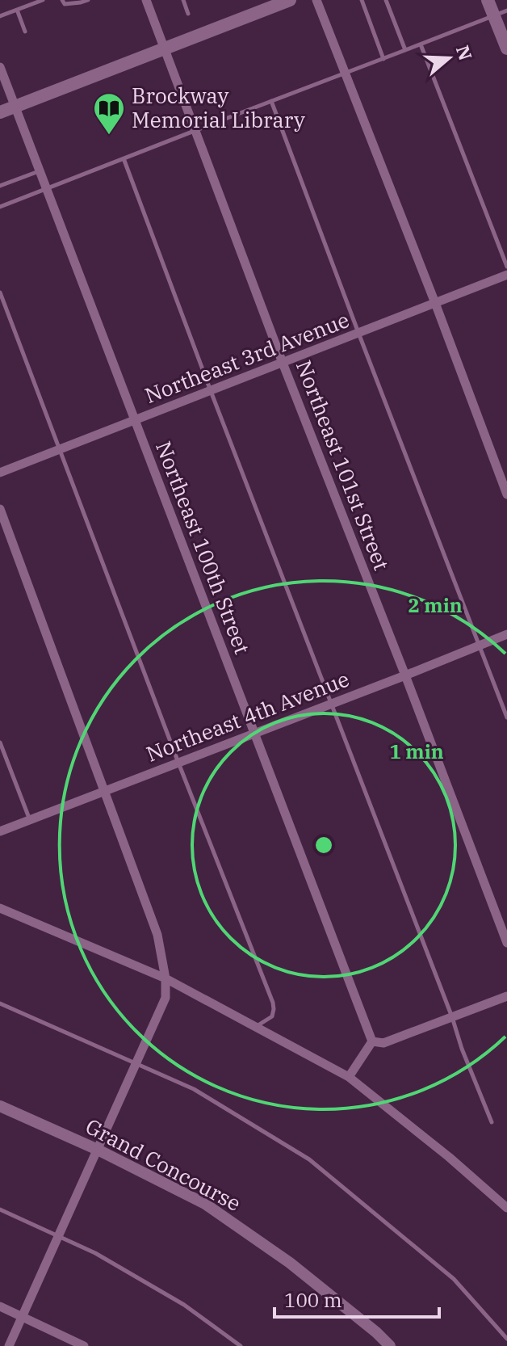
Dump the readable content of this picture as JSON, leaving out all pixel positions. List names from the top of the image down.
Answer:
{
  "streets": {
    "street": [
      "Northeast 3rd Avenue",
      "Northeast 101st Street",
      "Northeast 100th Street",
      "Northeast 4th Avenue",
      "Grand Concourse"
    ]
  },
  "crossings": [
    ["Northeast 3rd Avenue", "Northeast 101st Street"],
    ["Northeast 3rd Avenue", "Northeast 100th Street"],
    ["Northeast 101st Street", "Northeast 4th Avenue"],
    ["Northeast 100th Street", "Northeast 4th Avenue"]
  ],
  "places": {
    "library": ["Brockway Memorial Library"]
  },
  "scale_bar": "100 m",
  "north": "right",
  "rings": ["2 min", "1 min"]
}
